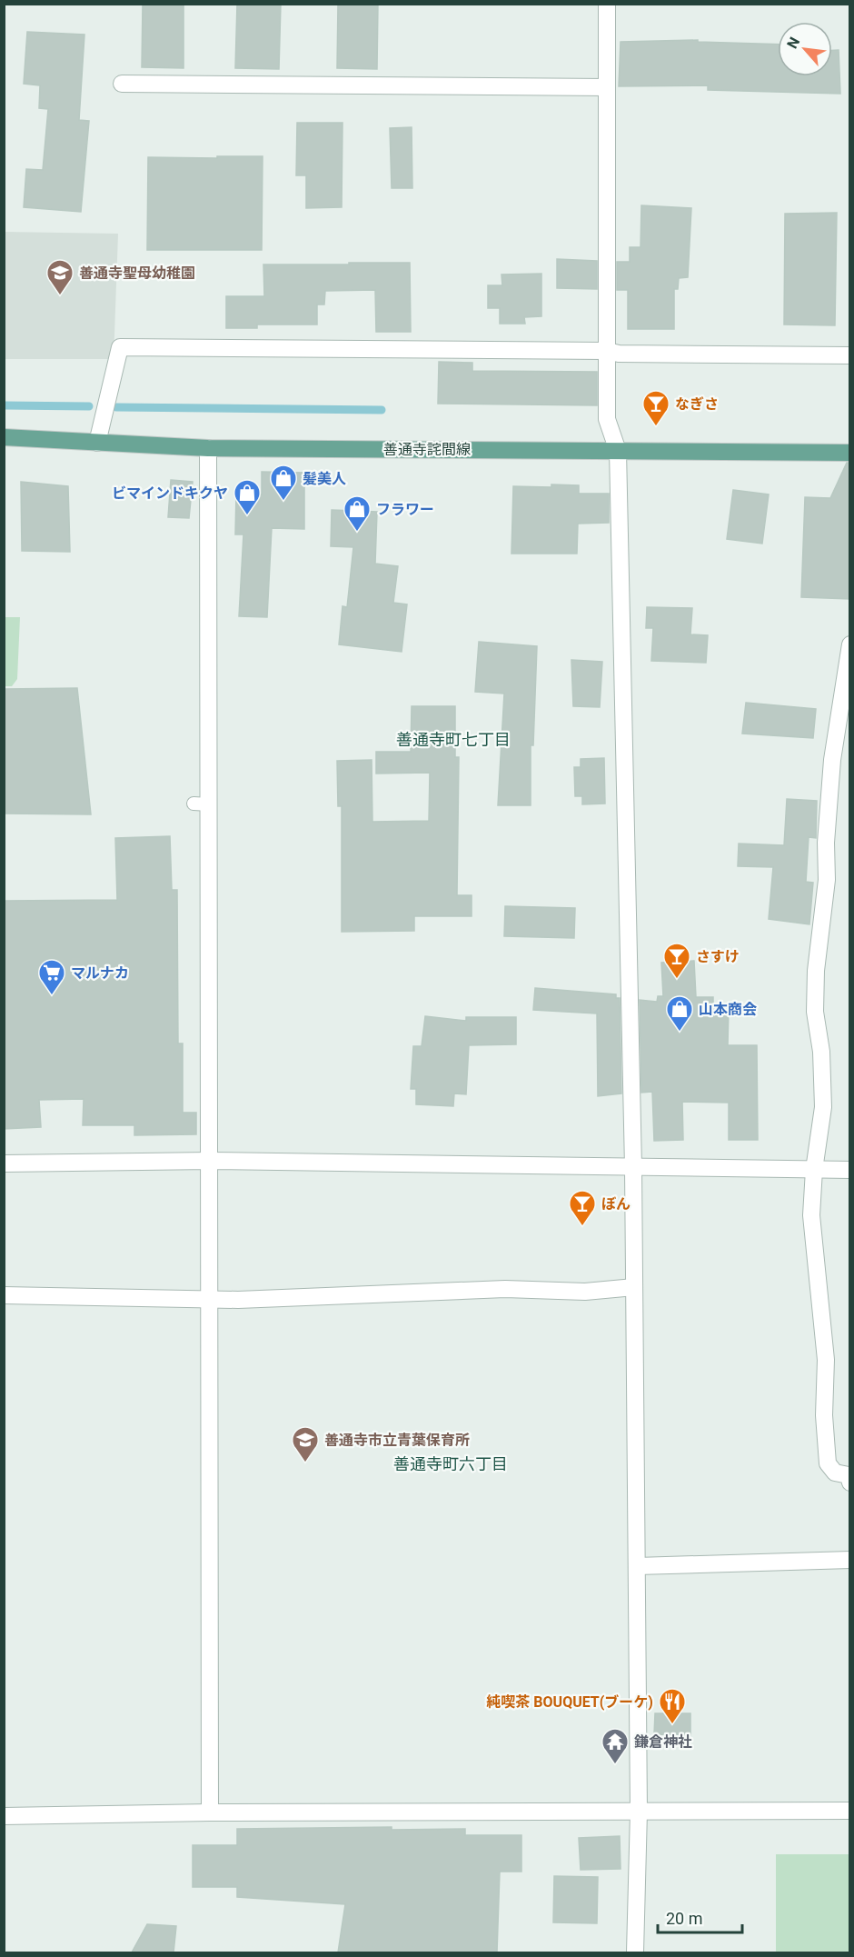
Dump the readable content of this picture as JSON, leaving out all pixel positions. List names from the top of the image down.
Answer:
{
  "streets": {
    "main road": ["善通寺詫間線"]
  },
  "districts": ["善通寺町七丁目", "善通寺町六丁目"],
  "places": {
    "school or university": ["善通寺聖母幼稚園", "善通寺市立青葉保育所"],
    "bar": ["なぎさ", "さすけ", "ぼん"],
    "shop": [
      "髪美人",
      "ビマインドキクヤ",
      "フラワー",
      "山本商会"
    ],
    "supermarket": ["マルナカ"],
    "restaurant": ["純喫茶 BOUQUET(ブーケ)"],
    "temple": ["鎌倉神社"]
  },
  "scale_bar": "20 m",
  "north": "top left"
}
